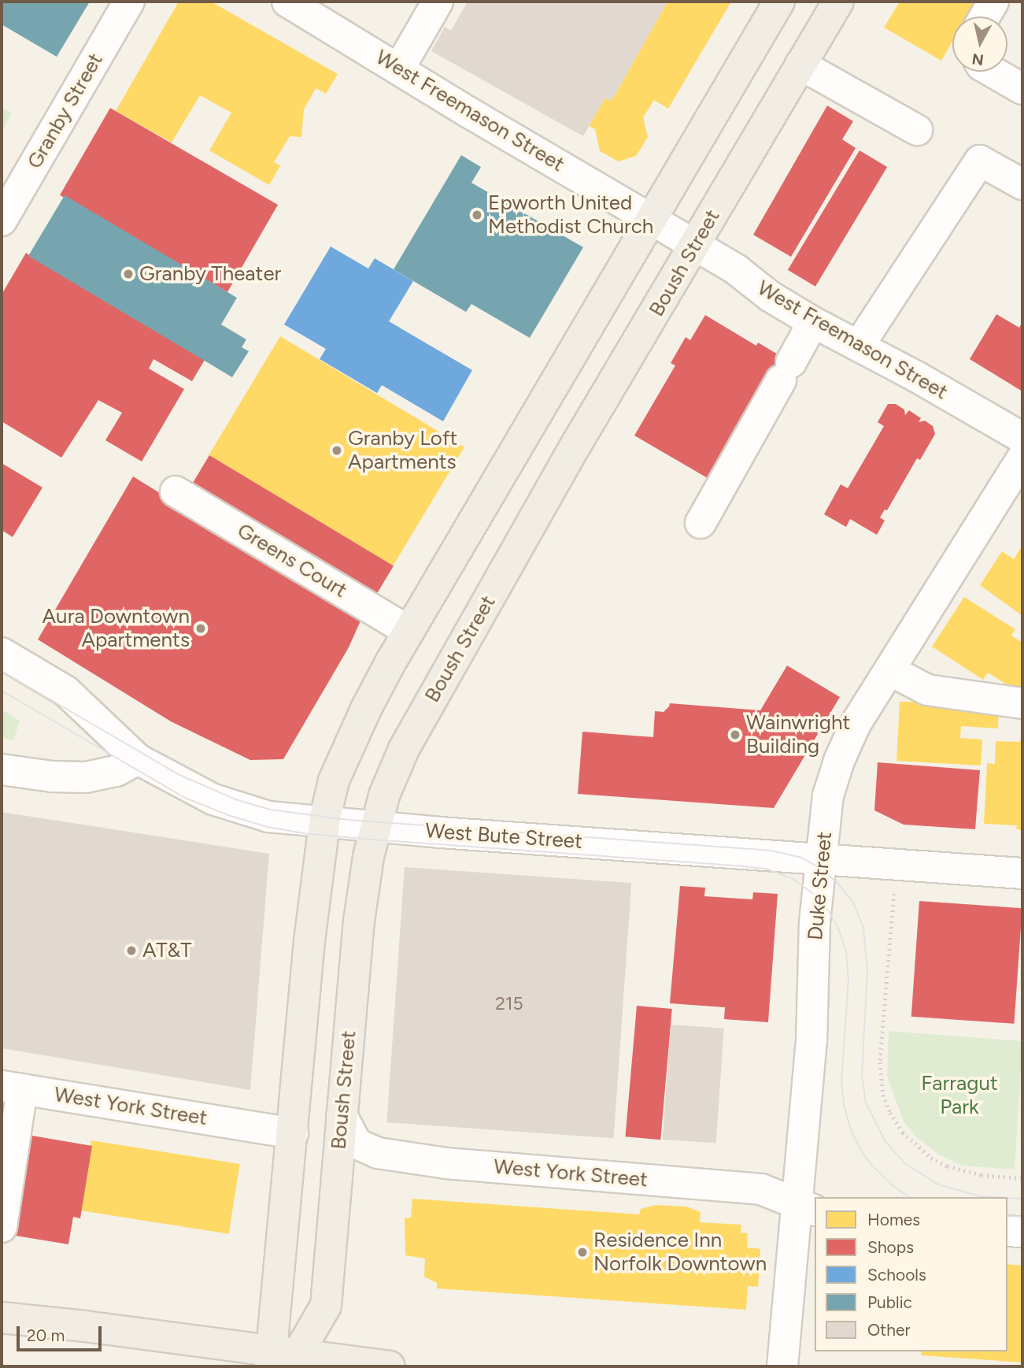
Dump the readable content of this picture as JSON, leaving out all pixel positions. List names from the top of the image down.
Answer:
{
  "streets": {
    "main road": ["Boush Street"],
    "street": [
      "Granby Street",
      "West Freemason Street",
      "Greens Court",
      "West Bute Street",
      "Duke Street",
      "West York Street"
    ]
  },
  "crossings": [
    ["West Freemason Street", "Boush Street"],
    ["Boush Street", "West Bute Street"],
    ["Boush Street", "West York Street"],
    ["West Bute Street", "Duke Street"],
    ["Duke Street", "West York Street"]
  ],
  "parks": ["Farragut Park"],
  "places": [
    "Epworth United Methodist Church",
    "Granby Theater",
    "Granby Loft Apartments",
    "Aura Downtown Apartments",
    "Wainwright Building",
    "AT&T",
    "Residence Inn Norfolk Downtown"
  ],
  "house_numbers": ["215"],
  "legend": [
    "Homes",
    "Shops",
    "Schools",
    "Public",
    "Other"
  ],
  "scale_bar": "20 m",
  "north": "bottom"
}
